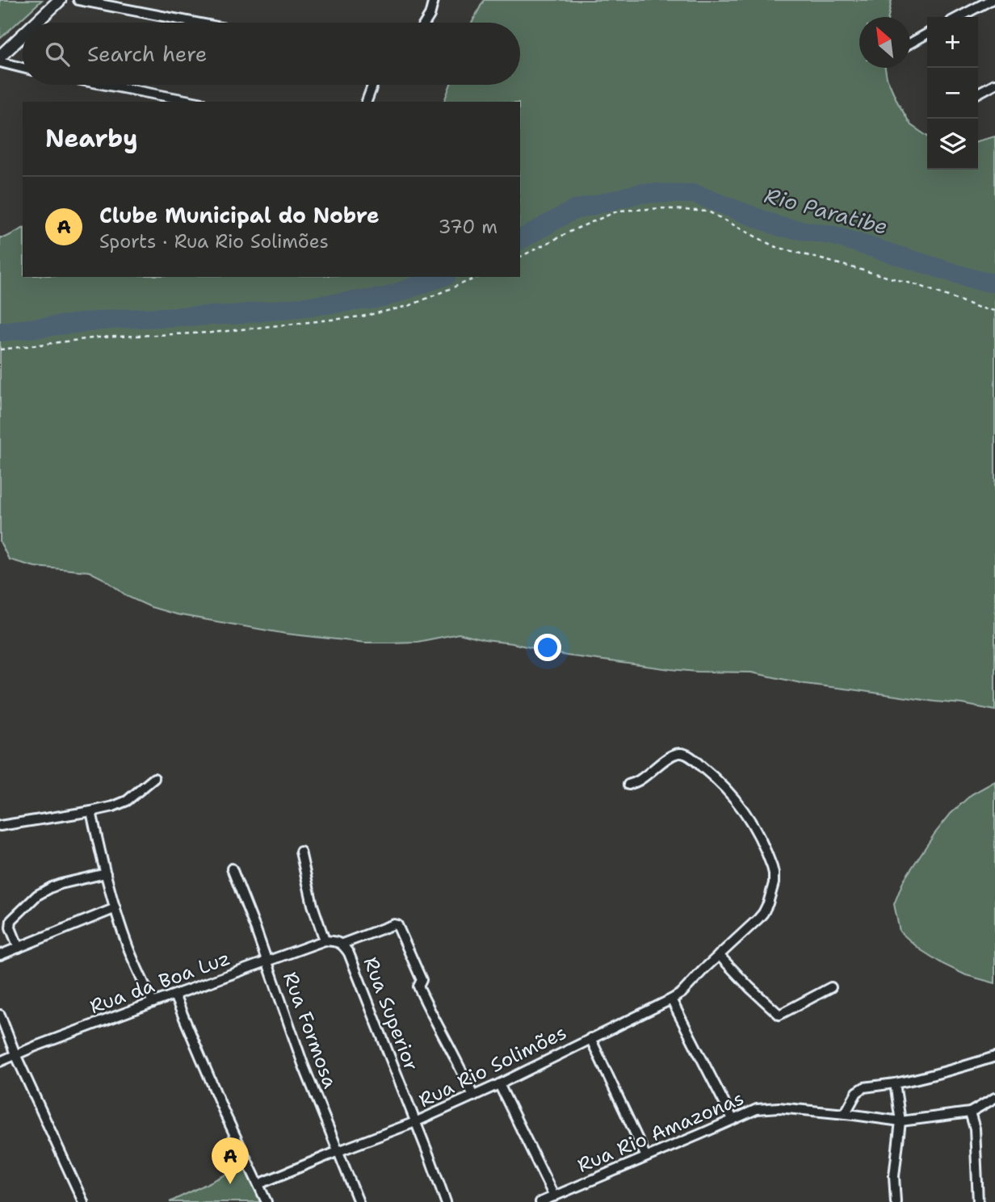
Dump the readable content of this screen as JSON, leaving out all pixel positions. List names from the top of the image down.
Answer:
{
  "streets": {
    "street": [
      "Rua da Boa Luz",
      "Rua Superior",
      "Rua Formosa",
      "Rua Rio Solimões",
      "Rua Rio Amazonas"
    ]
  },
  "crossings": [
    ["Rua da Boa Luz", "Rua Superior"],
    ["Rua da Boa Luz", "Rua Formosa"],
    ["Rua Superior", "Rua Rio Solimões"],
    ["Rua Formosa", "Rua Rio Solimões"]
  ],
  "water": ["Rio Paratibe"],
  "north": "top left",
  "page": {
    "map_buttons": ["+", "−"],
    "search": "Search here",
    "heading": "Nearby",
    "list": [
      {
        "mark": "A",
        "name": "Clube Municipal do Nobre",
        "note": "Sports · Rua Rio Solimões",
        "value": "370 m"
      }
    ],
    "pins": "A"
  }
}
